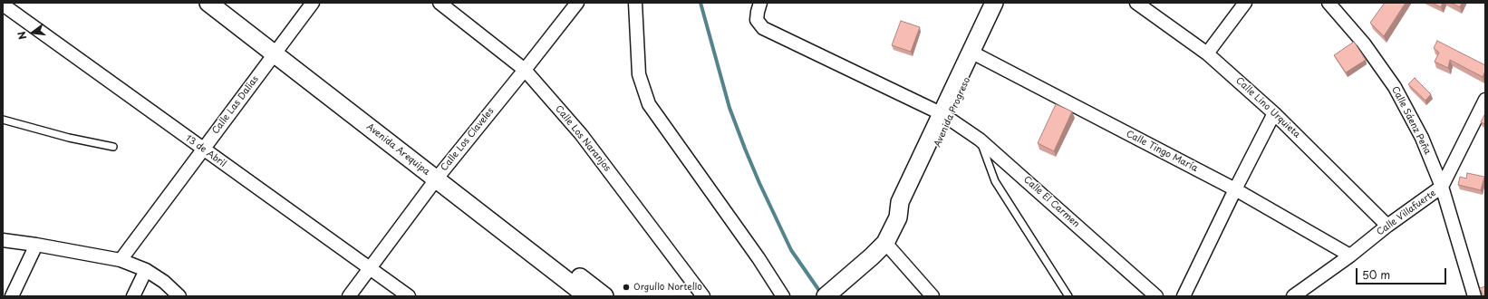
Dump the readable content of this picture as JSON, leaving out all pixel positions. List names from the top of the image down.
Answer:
{
  "streets": {
    "main road": ["Avenida Progreso", "Avenida Arequipa"],
    "street": [
      "Calle Las Dalias",
      "Calle Lino Urquieta",
      "Calle Sáenz Peña",
      "Calle Los Naranjos",
      "Calle Los Claveles",
      "13 de Abril",
      "Calle Tingo María",
      "Calle El Carmen",
      "Calle Villafuerte"
    ]
  },
  "crossings": [
    ["Calle Las Dalias", "Avenida Arequipa"],
    ["Calle Las Dalias", "13 de Abril"],
    ["Calle Lino Urquieta", "Calle Villafuerte"],
    ["Avenida Progreso", "Calle Tingo María"],
    ["Avenida Progreso", "Calle El Carmen"],
    ["Calle Sáenz Peña", "Calle Villafuerte"],
    ["Calle Los Naranjos", "Calle Los Claveles"],
    ["Calle Los Claveles", "Avenida Arequipa"],
    ["Calle Los Claveles", "13 de Abril"],
    ["Calle Tingo María", "Calle Villafuerte"]
  ],
  "places": ["Orgullo Nortello"],
  "scale_bar": "50 m",
  "north": "left"
}
